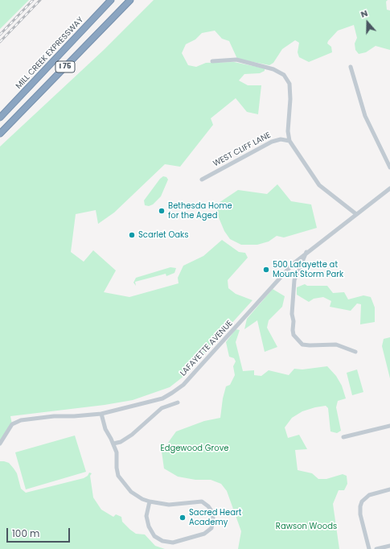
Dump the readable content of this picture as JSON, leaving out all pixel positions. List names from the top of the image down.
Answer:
{
  "streets": {
    "highway": ["MILL CREEK EXPRESSWAY", "I 75"],
    "street": ["WEST CLIFF LANE", "LAFAYETTE AVENUE"]
  },
  "parks": ["Edgewood Grove", "Rawson Woods"],
  "places": [
    "Bethesda Home for the Aged",
    "Scarlet Oaks",
    "500 Lafayette at Mount Storm Park",
    "Sacred Heart Academy"
  ],
  "scale_bar": "100 m",
  "north": "top"
}
